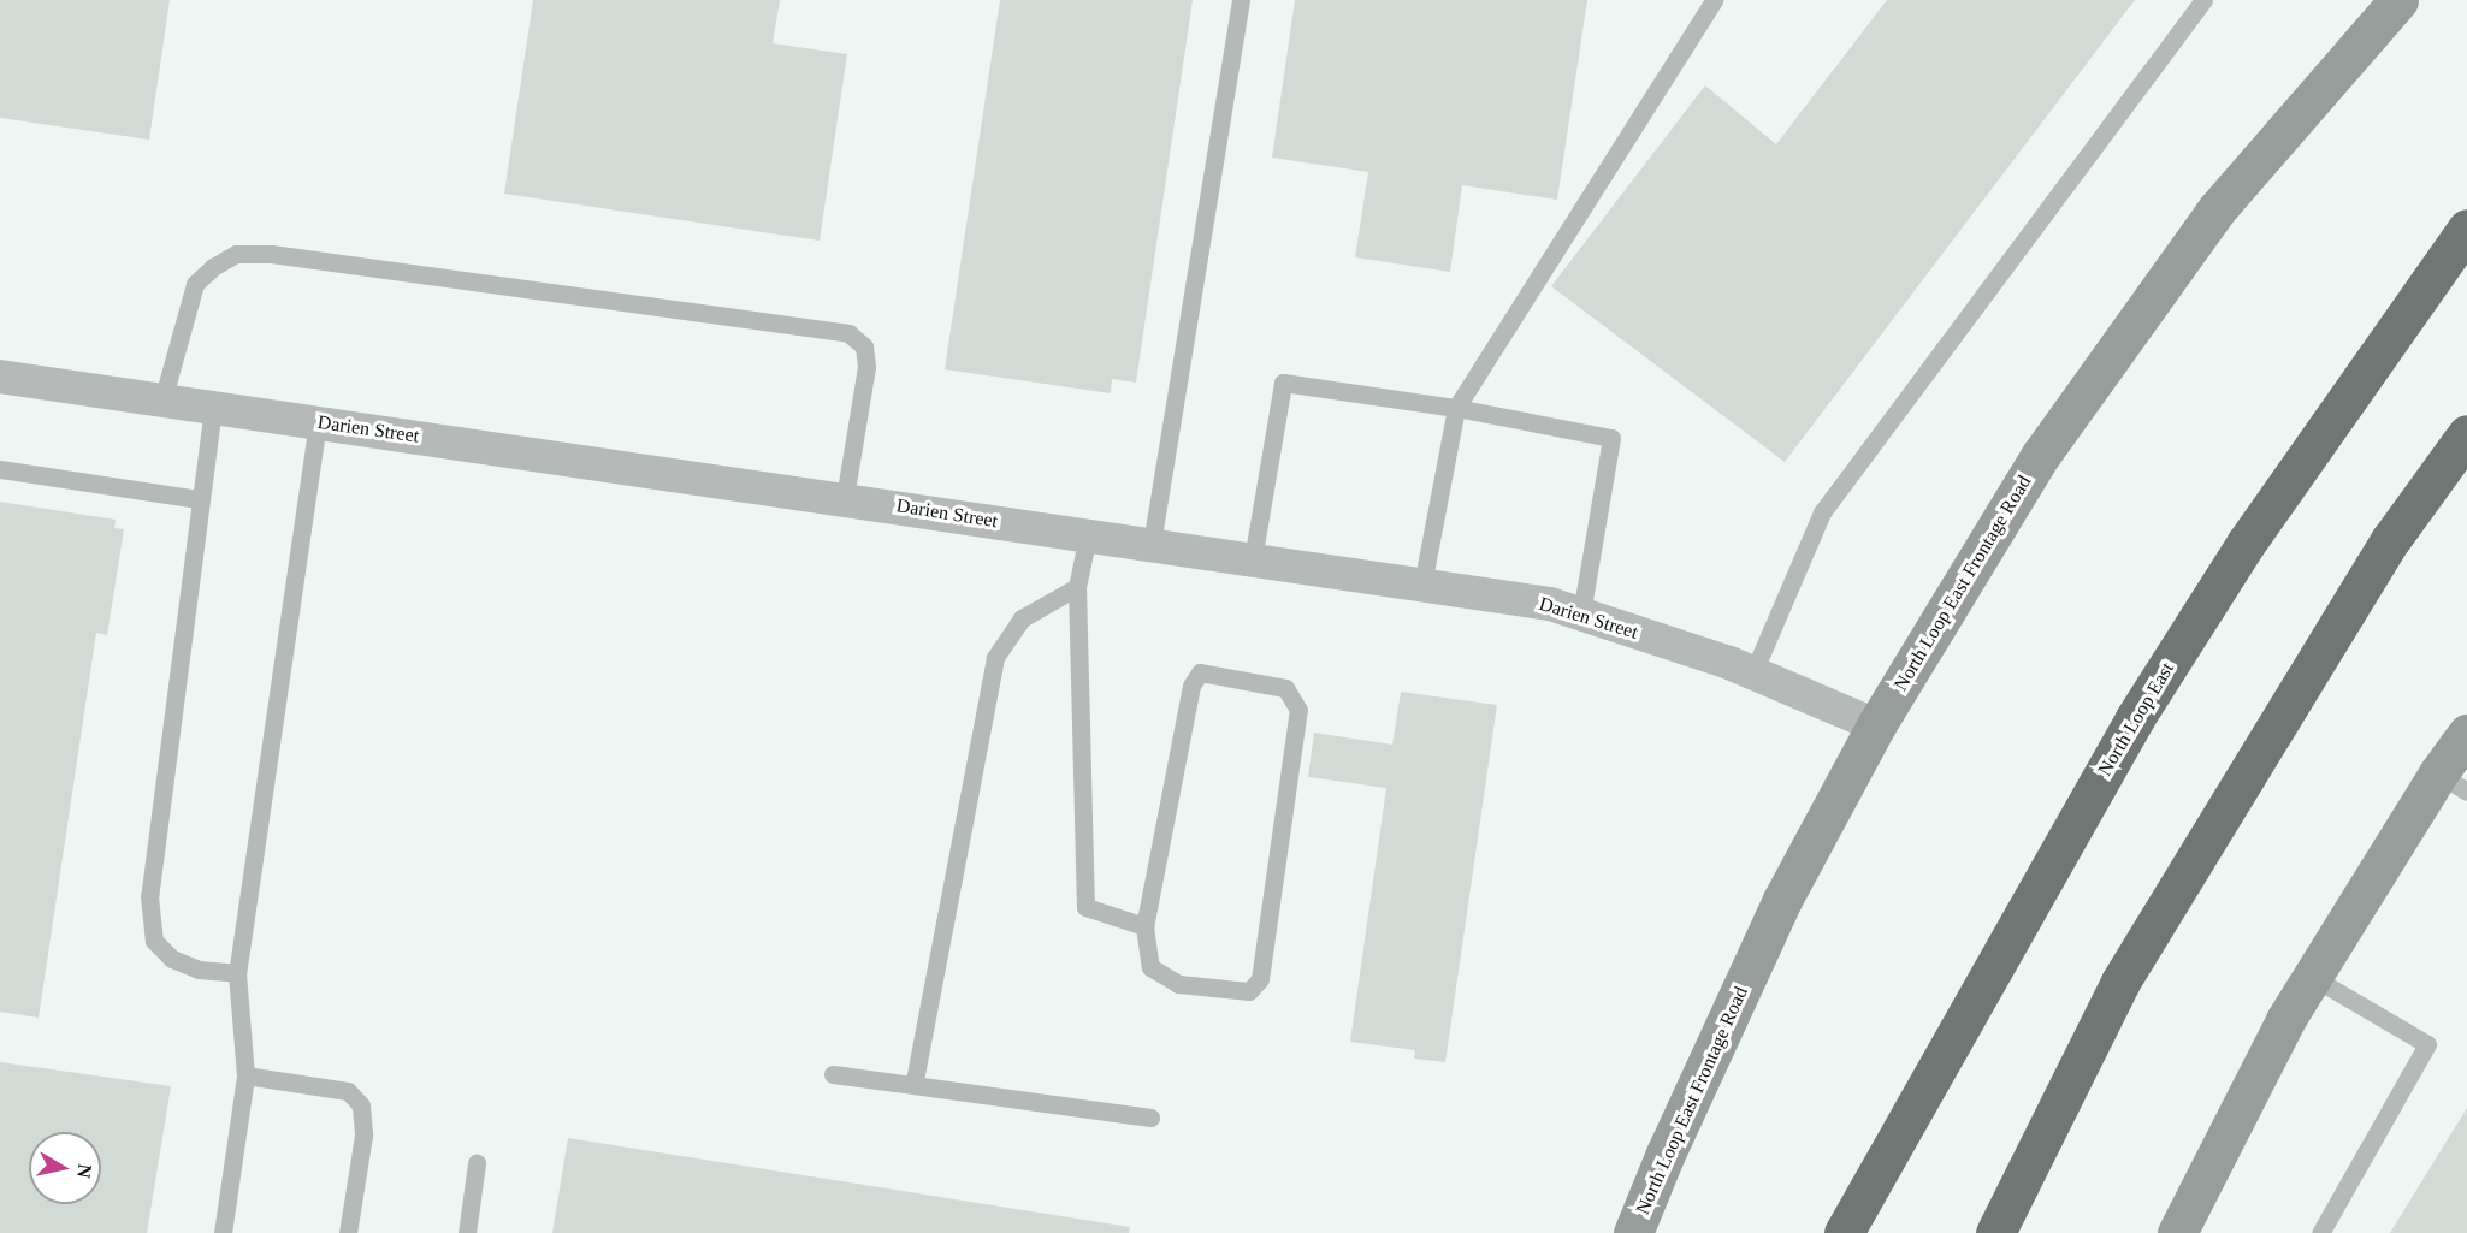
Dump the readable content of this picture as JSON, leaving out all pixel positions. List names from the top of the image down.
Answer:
{
  "streets": {
    "highway": ["North Loop East"],
    "main road": ["North Loop East Frontage Road"],
    "street": ["Darien Street"]
  },
  "crossings": [
    ["Darien Street", "North Loop East Frontage Road"]
  ],
  "north": "right"
}
